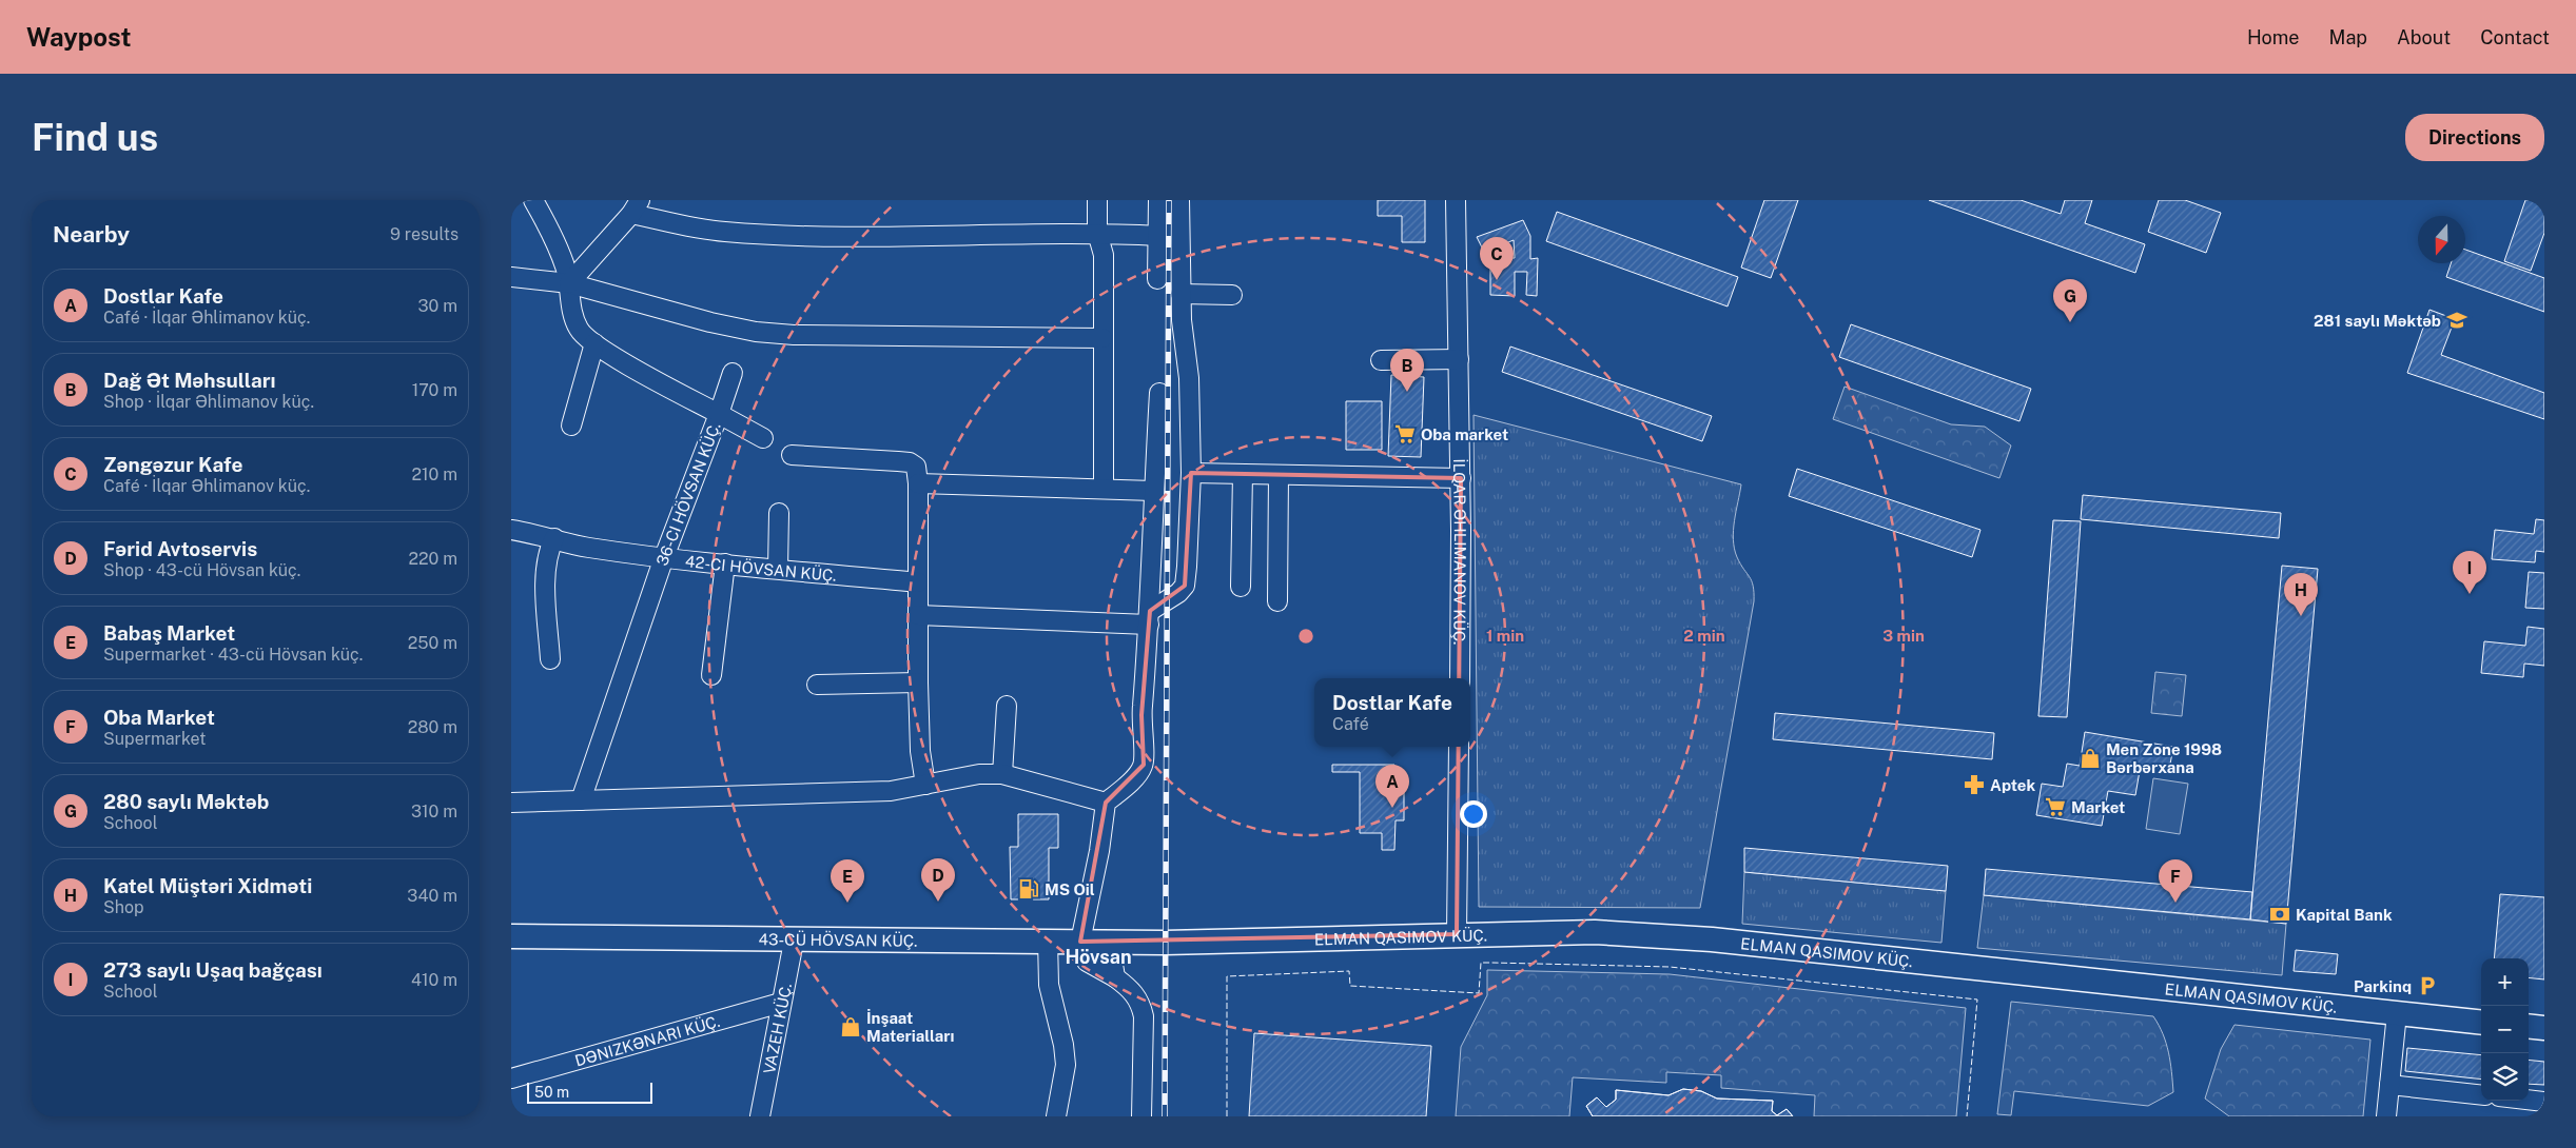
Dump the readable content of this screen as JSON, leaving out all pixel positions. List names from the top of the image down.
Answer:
{
  "streets": {
    "main road": ["43-CÜ HÖVSAN KÜÇ."],
    "street": ["İLQAR ƏHLIMANOV KÜÇ.", "42-CI HÖVSAN KÜÇ.", "VAZEH KÜÇ."]
  },
  "crossings": [
    ["43-CÜ HÖVSAN KÜÇ.", "VAZEH KÜÇ."]
  ],
  "districts": ["Hövsan"],
  "places": {
    "school or university": ["281 saylı Məktəb"],
    "supermarket": ["Oba market", "Market"],
    "shop": ["Men Zone 1998 Bərbərxana", "İnşaat Materialları"],
    "pharmacy": ["Aptek"],
    "fuel station": ["MS Oil"],
    "bank": ["Kapital Bank"],
    "parking": ["Parkinq"]
  },
  "scale_bar": "50 m",
  "north": "bottom",
  "page": {
    "header": "Waypost",
    "nav": [
      "Home",
      "Map",
      "About",
      "Contact"
    ],
    "buttons": "Directions",
    "title": "Find us",
    "heading": ["Nearby", "9 results"],
    "pins": [
      "C",
      "G",
      "B",
      "I",
      "H",
      "A",
      "D",
      "E",
      "F"
    ],
    "list": [
      {
        "mark": "A",
        "name": "Dostlar Kafe",
        "note": "Café · İlqar Əhlimanov küç.",
        "value": "30 m"
      },
      {
        "mark": "B",
        "name": "Dağ Ət Məhsulları",
        "note": "Shop · İlqar Əhlimanov küç.",
        "value": "170 m"
      },
      {
        "mark": "C",
        "name": "Zəngəzur Kafe",
        "note": "Café · İlqar Əhlimanov küç.",
        "value": "210 m"
      },
      {
        "mark": "D",
        "name": "Fərid Avtoservis",
        "note": "Shop · 43-cü Hövsan küç.",
        "value": "220 m"
      },
      {
        "mark": "E",
        "name": "Babaş Market",
        "note": "Supermarket · 43-cü Hövsan küç.",
        "value": "250 m"
      },
      {
        "mark": "F",
        "name": "Oba Market",
        "note": "Supermarket",
        "value": "280 m"
      },
      {
        "mark": "G",
        "name": "280 saylı Məktəb",
        "note": "School",
        "value": "310 m"
      },
      {
        "mark": "H",
        "name": "Katel Müştəri Xidməti",
        "note": "Shop",
        "value": "340 m"
      },
      {
        "mark": "I",
        "name": "273 saylı Uşaq bağçası",
        "note": "School",
        "value": "410 m"
      }
    ],
    "popup": ["Dostlar Kafe", "Café"],
    "map_buttons": ["+", "−"],
    "scale": "50 m"
  },
  "rings": ["1 min", "2 min", "3 min"]
}
